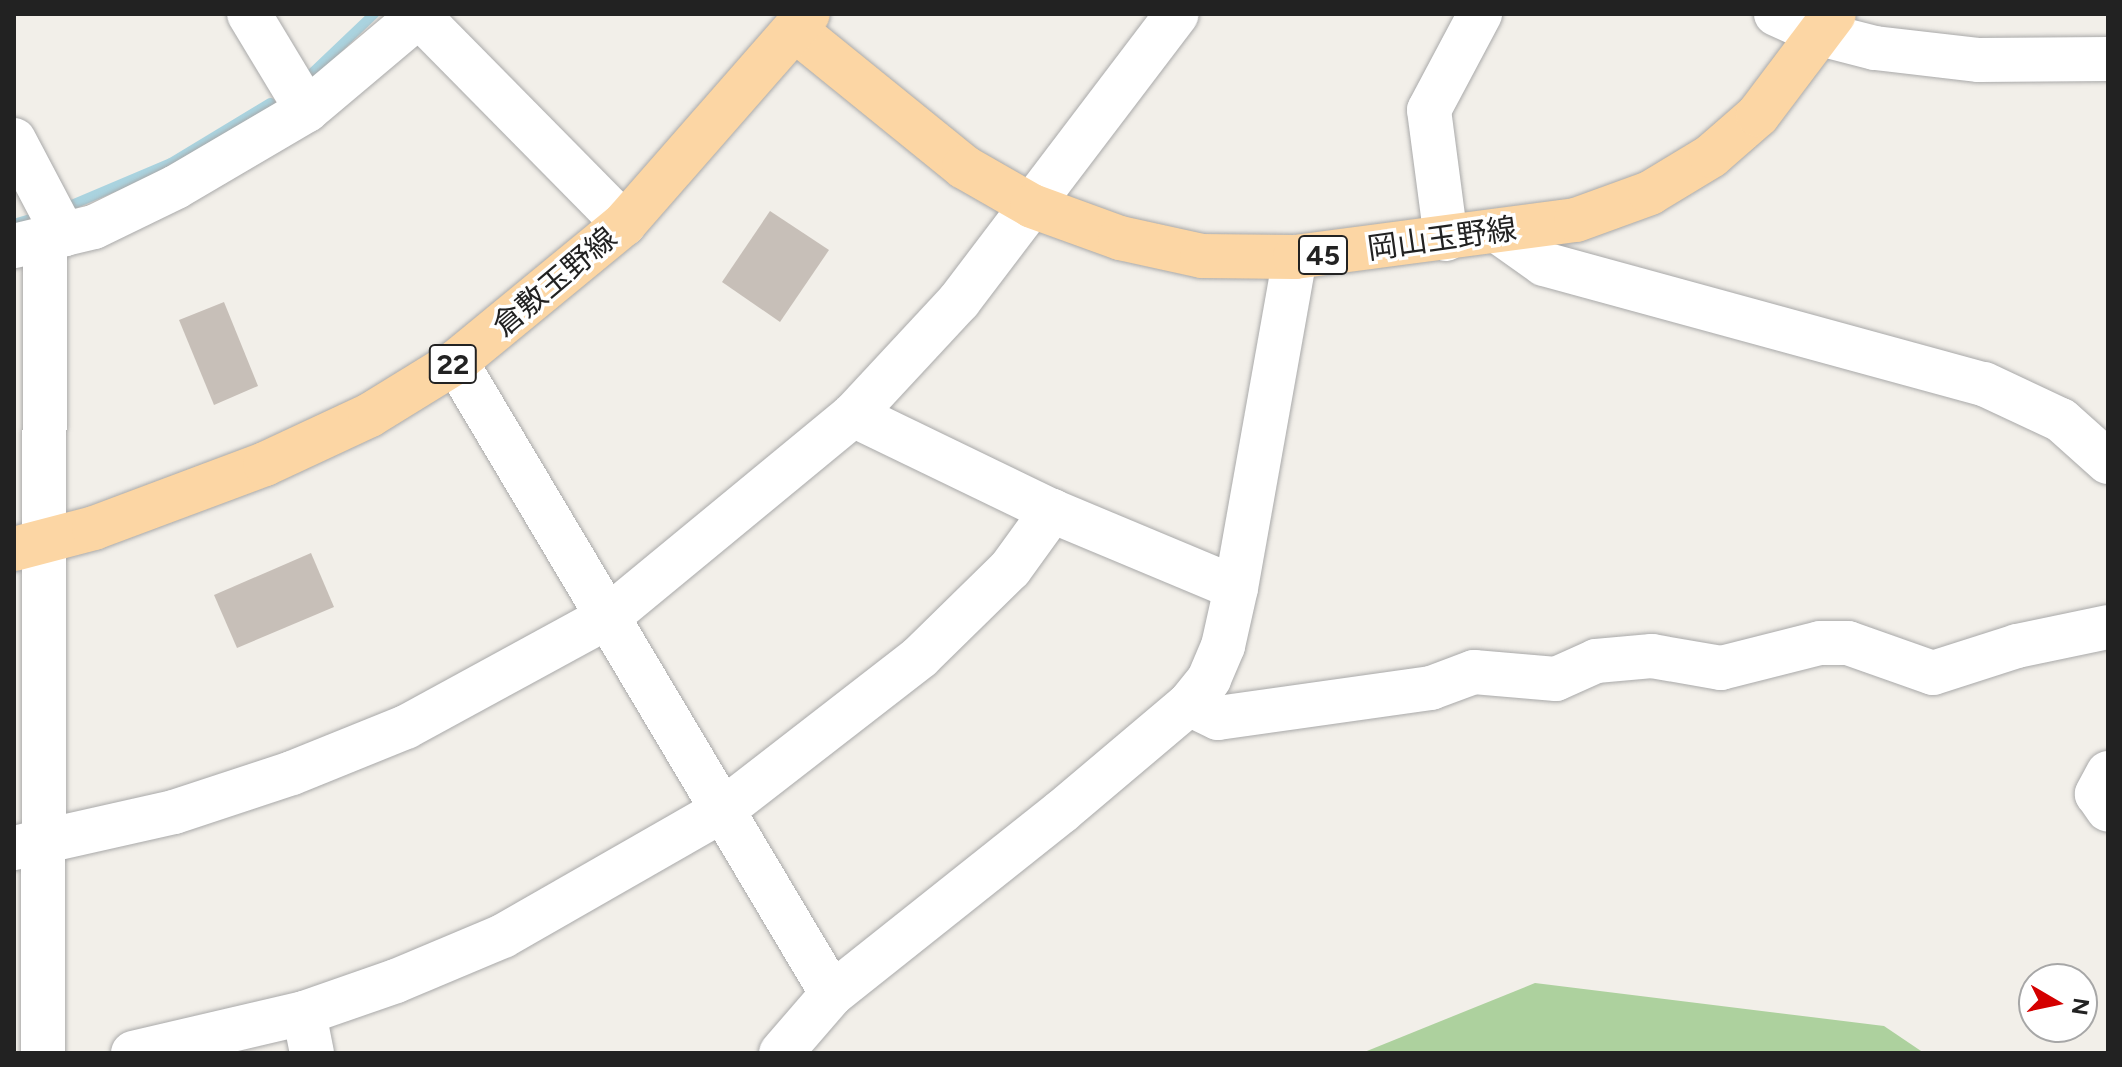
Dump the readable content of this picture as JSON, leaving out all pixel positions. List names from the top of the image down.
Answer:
{
  "streets": {
    "main road": [
      "岡山玉野線",
      "45",
      "倉敷玉野線",
      "22"
    ]
  },
  "crossings": [
    ["岡山玉野線", "倉敷玉野線"]
  ],
  "north": "right"
}
